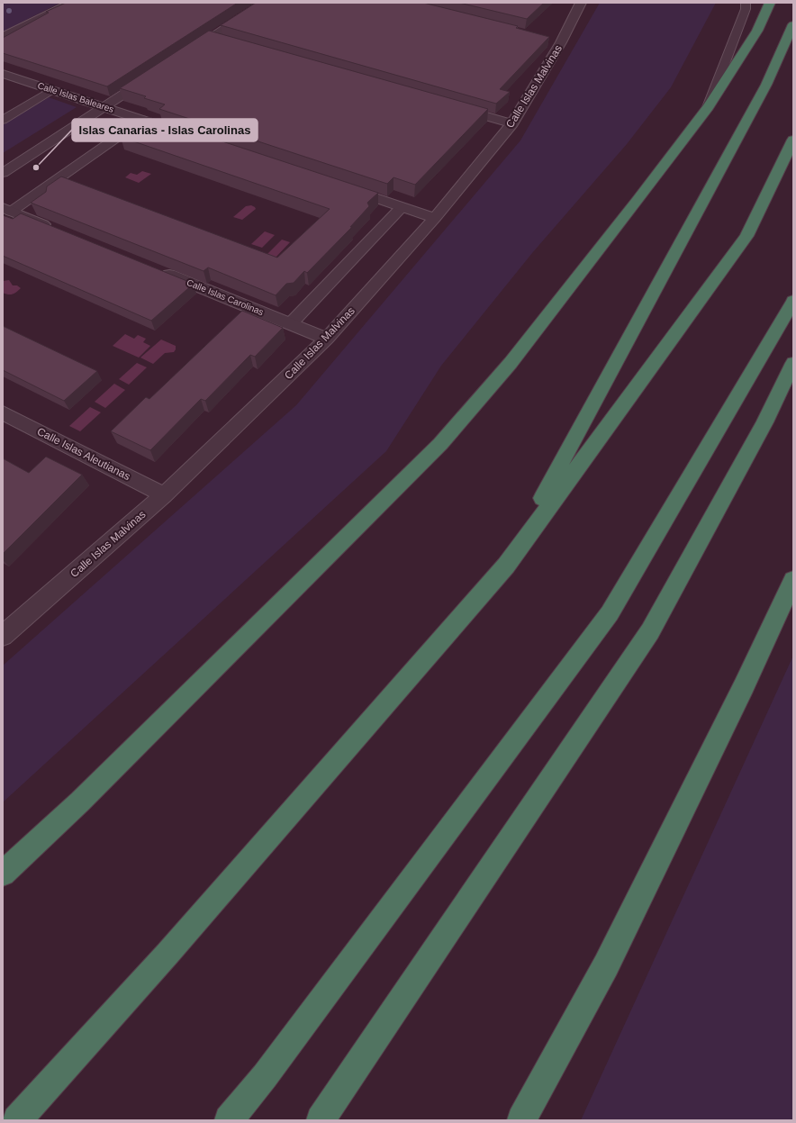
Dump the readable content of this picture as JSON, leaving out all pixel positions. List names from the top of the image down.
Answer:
{
  "streets": {
    "street": [
      "Calle Islas Malvinas",
      "Calle Islas Baleares",
      "Calle Islas Carolinas",
      "Calle Islas Aleutianas"
    ]
  },
  "crossings": [
    ["Calle Islas Malvinas", "Calle Islas Carolinas"],
    ["Calle Islas Malvinas", "Calle Islas Aleutianas"]
  ],
  "places": ["Islas Canarias - Islas Carolinas"]
}
